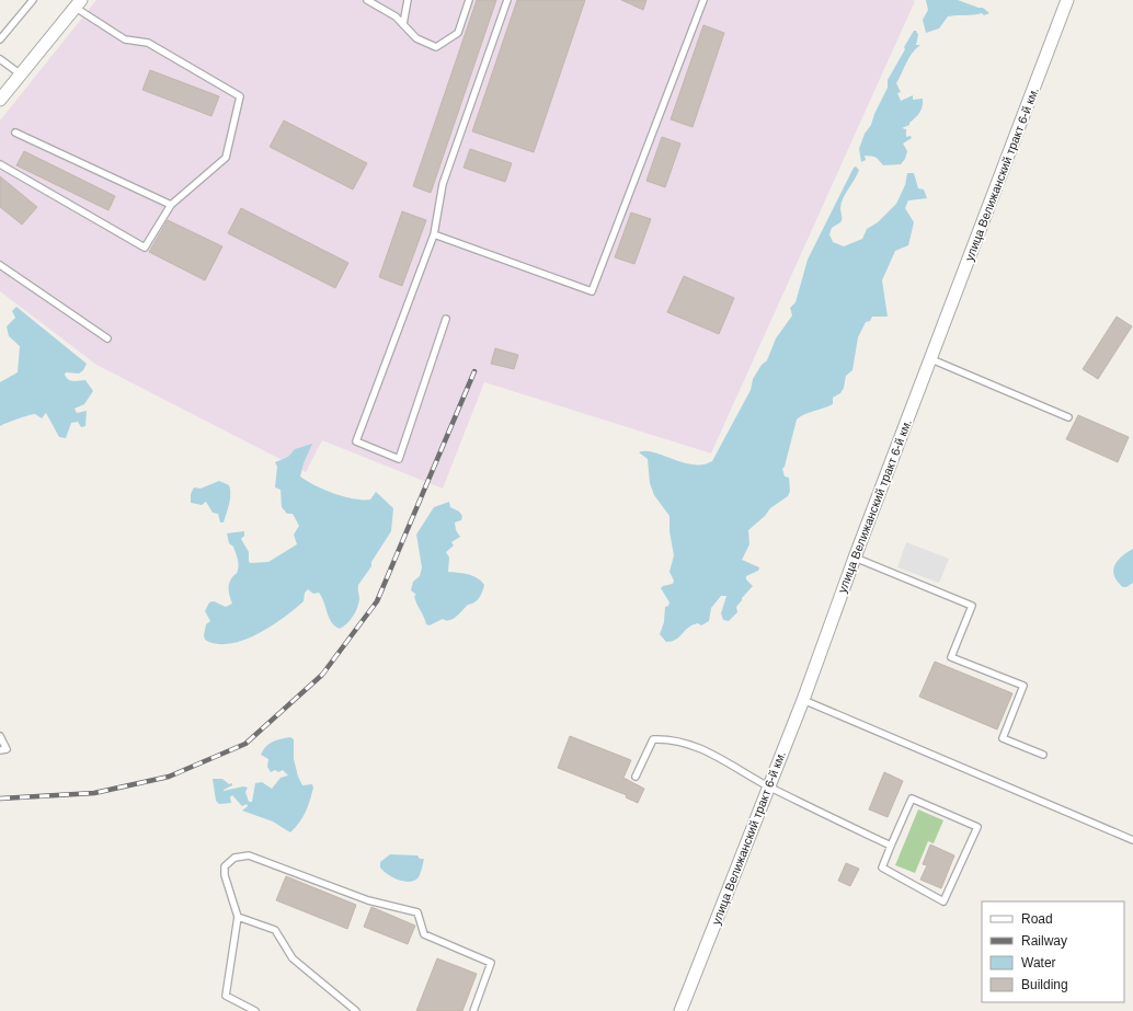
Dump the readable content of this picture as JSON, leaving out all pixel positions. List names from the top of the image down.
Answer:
{
  "streets": {
    "street": ["улица Велижанский тракт 6-й км."]
  },
  "legend": [
    "Road",
    "Railway",
    "Water",
    "Building"
  ]
}
